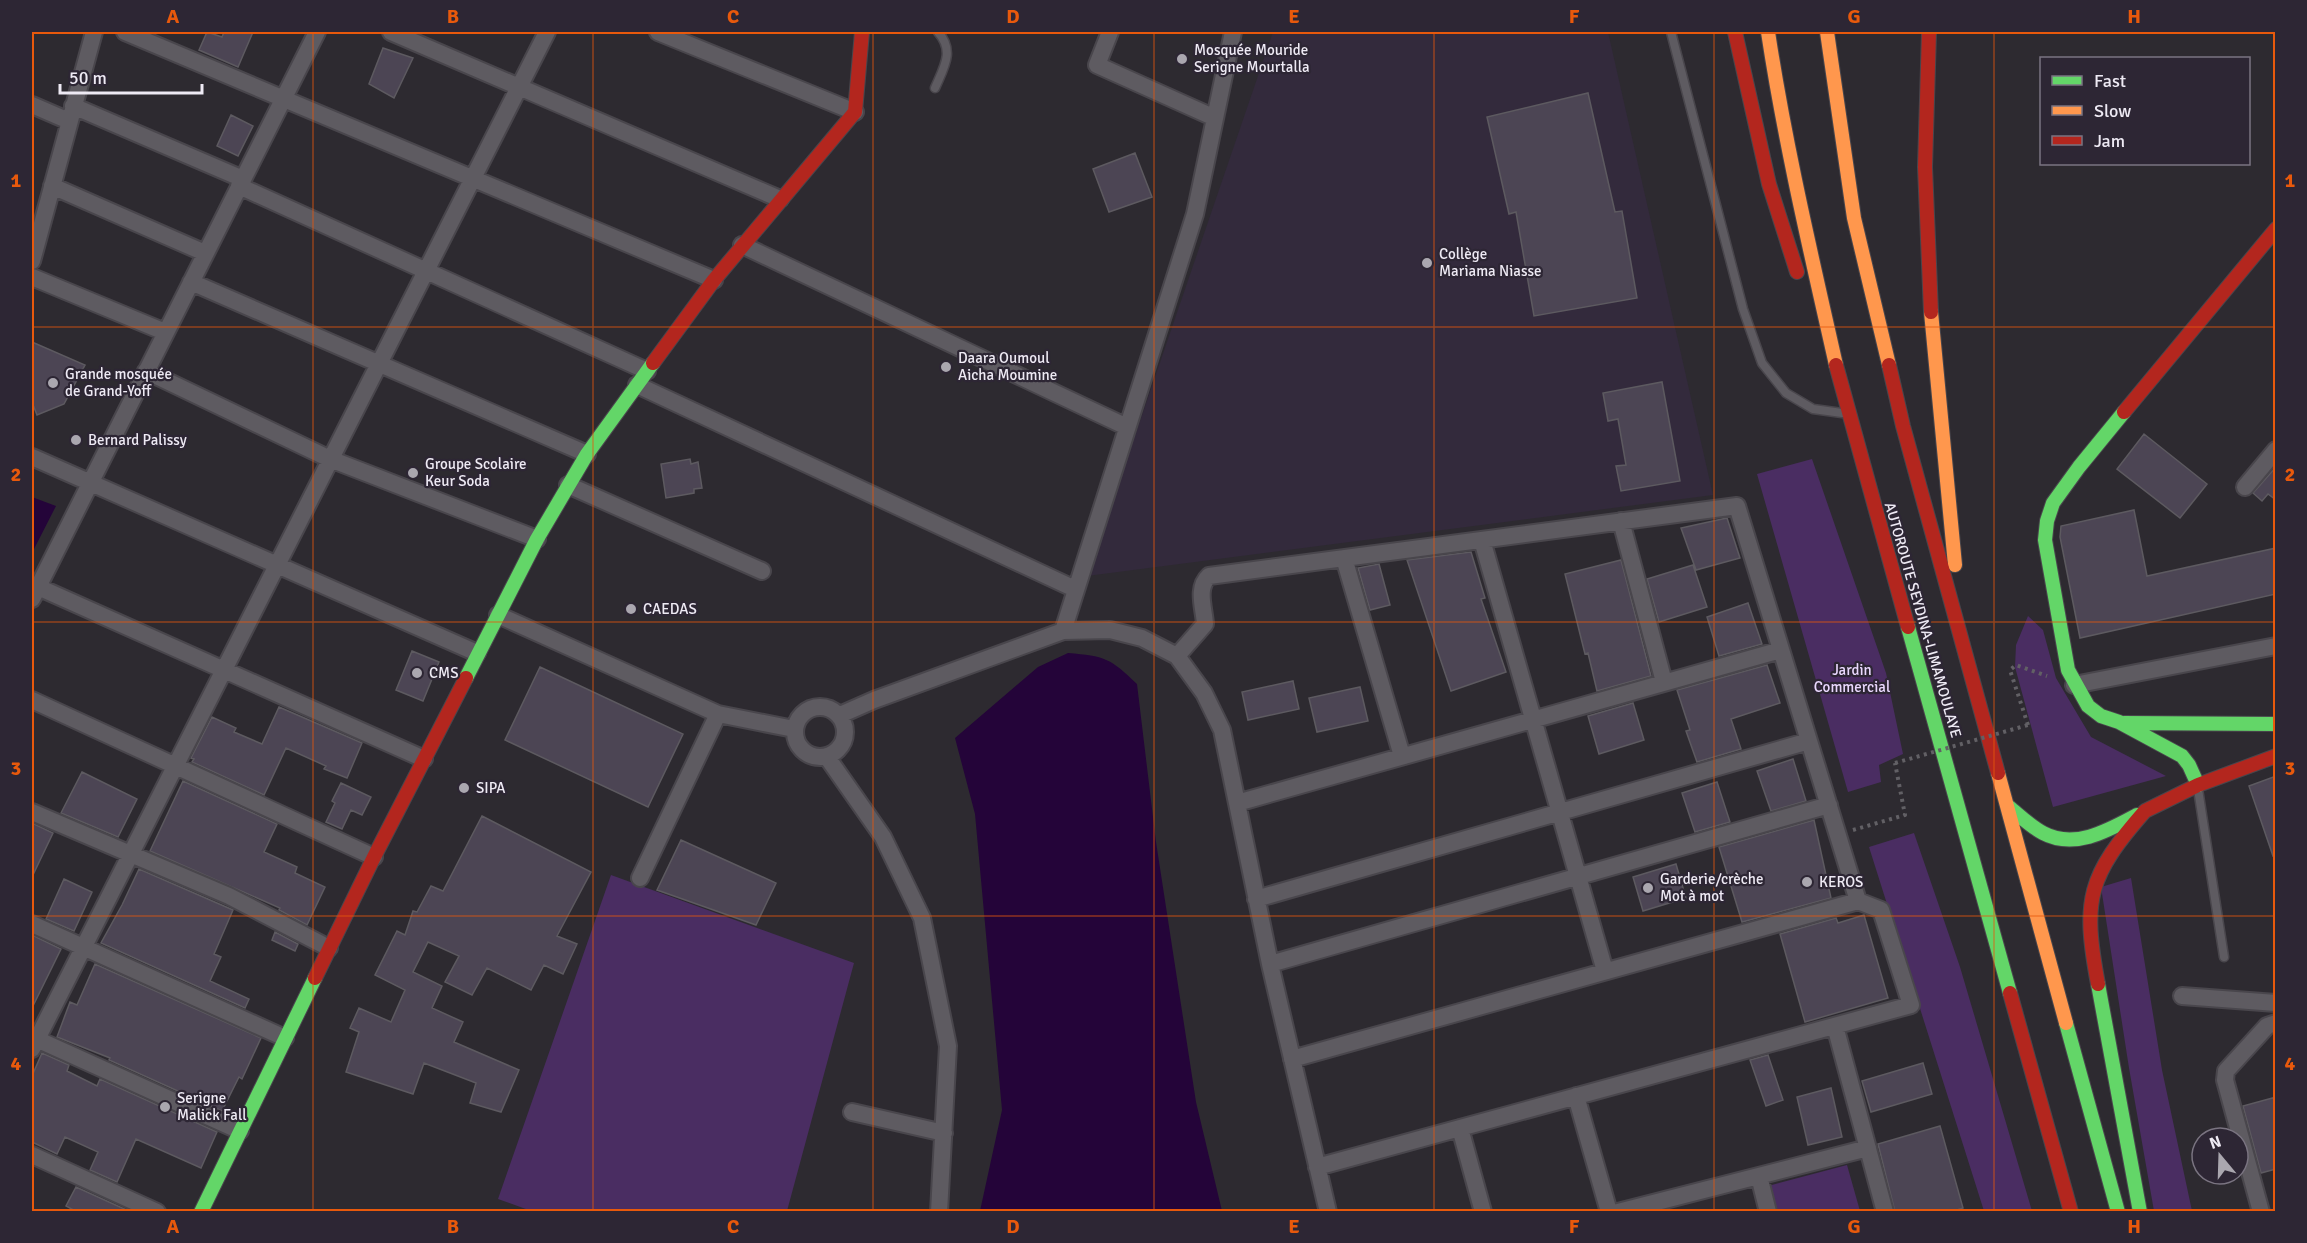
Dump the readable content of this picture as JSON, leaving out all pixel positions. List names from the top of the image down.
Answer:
{
  "streets": {
    "main road": ["AUTOROUTE SEYDINA-LIMAMOULAYE"]
  },
  "parks": ["Jardin Commercial"],
  "places": [
    "Mosquée Mouride Serigne Mourtalla",
    "Collège Mariama Niasse",
    "Daara Oumoul Aicha Moumine",
    "Grande mosquée de Grand-Yoff",
    "Bernard Palissy",
    "Groupe Scolaire Keur Soda",
    "CAEDAS",
    "CMS",
    "SIPA",
    "KEROS",
    "Garderie/crèche Mot à mot",
    "Serigne Malick Fall"
  ],
  "legend": ["Fast", "Slow", "Jam"],
  "scale_bar": "50 m",
  "north": "top",
  "grid": {
    "columns": [
      "A",
      "B",
      "C",
      "D",
      "E",
      "F",
      "G",
      "H"
    ],
    "rows": [
      "1",
      "2",
      "3",
      "4"
    ]
  }
}
